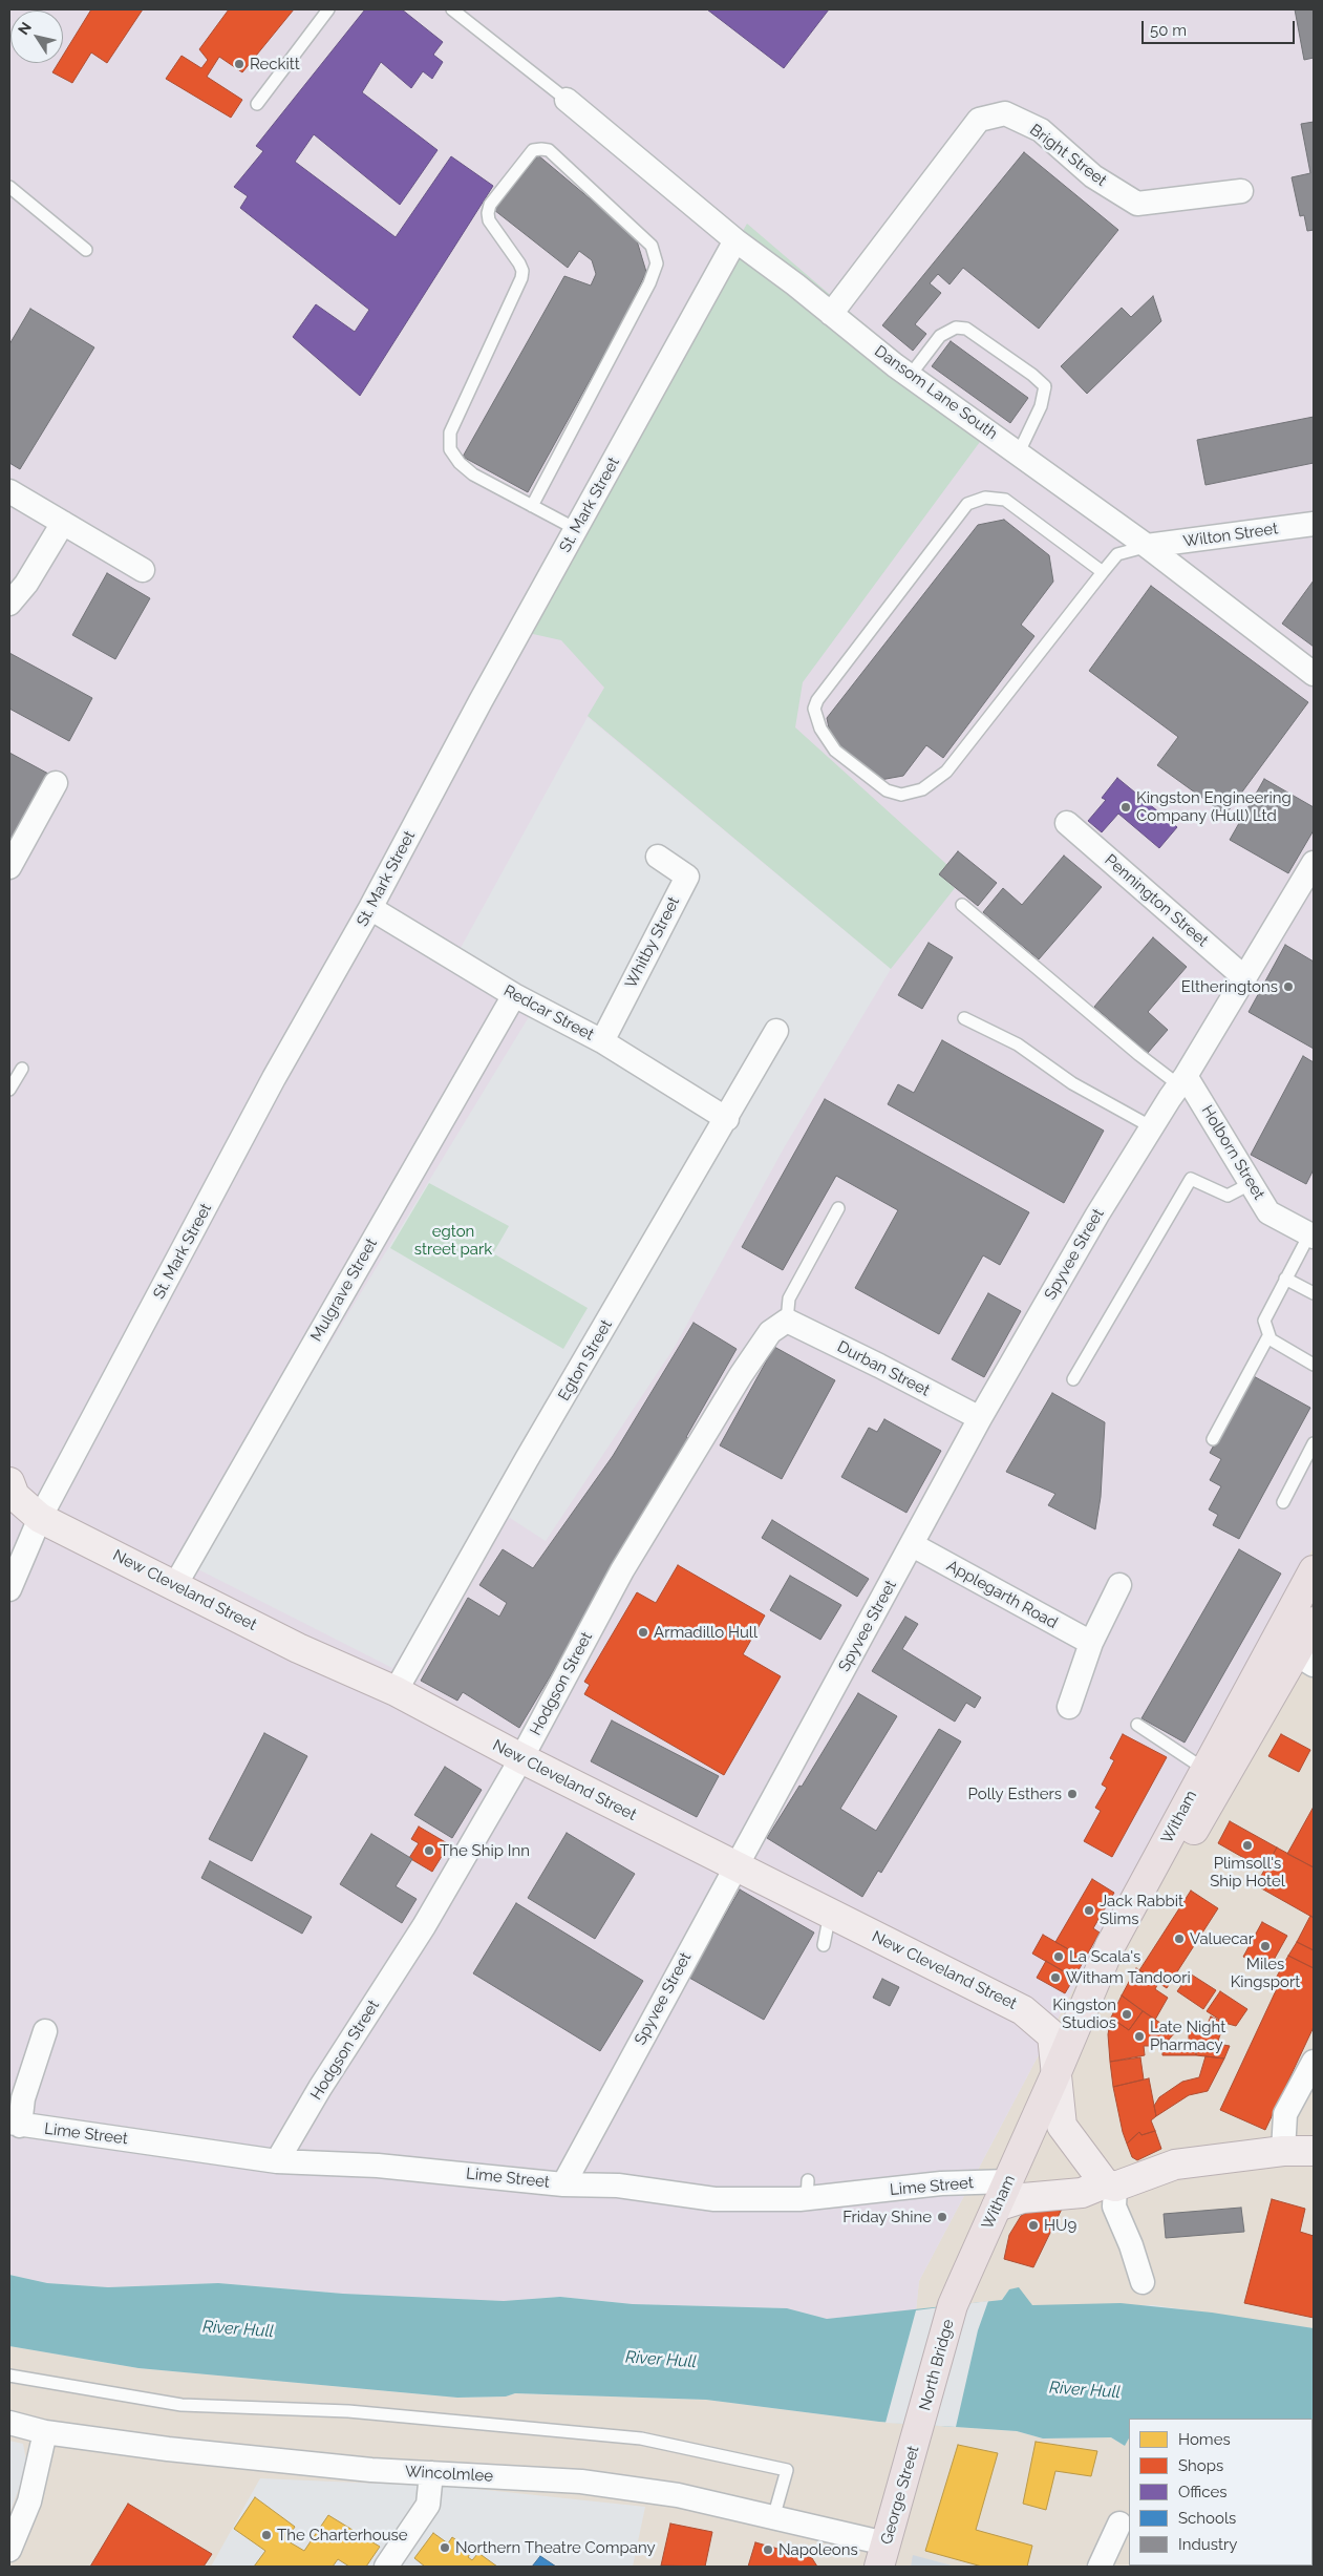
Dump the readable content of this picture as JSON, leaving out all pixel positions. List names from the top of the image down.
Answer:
{
  "streets": {
    "highway": ["Witham", "North Bridge", "George Street"],
    "main road": ["New Cleveland Street"],
    "street": [
      "Bright Street",
      "Dansom Lane South",
      "St. Mark Street",
      "Wilton Street",
      "Pennington Street",
      "Whitby Street",
      "Redcar Street",
      "Holborn Street",
      "Spyvee Street",
      "Mulgrave Street",
      "Egton Street",
      "Durban Street",
      "Applegarth Road",
      "Hodgson Street",
      "Lime Street",
      "Wincolmlee"
    ]
  },
  "crossings": [
    ["Bright Street", "Dansom Lane South"],
    ["Dansom Lane South", "St. Mark Street"],
    ["Dansom Lane South", "Wilton Street"],
    ["St. Mark Street", "Redcar Street"],
    ["St. Mark Street", "New Cleveland Street"],
    ["Pennington Street", "Spyvee Street"],
    ["Whitby Street", "Redcar Street"],
    ["Redcar Street", "Mulgrave Street"],
    ["Redcar Street", "Egton Street"],
    ["Holborn Street", "Spyvee Street"],
    ["Spyvee Street", "Durban Street"],
    ["Spyvee Street", "New Cleveland Street"],
    ["Spyvee Street", "Applegarth Road"],
    ["Spyvee Street", "Lime Street"],
    ["Mulgrave Street", "New Cleveland Street"],
    ["Egton Street", "New Cleveland Street"],
    ["Durban Street", "Hodgson Street"],
    ["New Cleveland Street", "Hodgson Street"],
    ["New Cleveland Street", "Witham"],
    ["Hodgson Street", "Lime Street"],
    ["Witham", "Lime Street"],
    ["Witham", "North Bridge"],
    ["North Bridge", "George Street"],
    ["Wincolmlee", "George Street"]
  ],
  "water": ["River Hull"],
  "parks": ["egton street park"],
  "places": [
    "Reckitt",
    "Kingston Engineering Company (Hull) Ltd",
    "Eltheringtons",
    "Armadillo Hull",
    "Polly Esthers",
    "Plimsoll's Ship Hotel",
    "The Ship Inn",
    "Jack Rabbit Slims",
    "Valuecar",
    "Miles Kingsport",
    "La Scala's",
    "Witham Tandoori",
    "Kingston Studios",
    "Late Night Pharmacy",
    "Friday Shine",
    "HU9",
    "The Charterhouse",
    "Northern Theatre Company",
    "Napoleons"
  ],
  "legend": [
    "Homes",
    "Shops",
    "Offices",
    "Schools",
    "Industry"
  ],
  "scale_bar": "50 m",
  "north": "top left"
}
